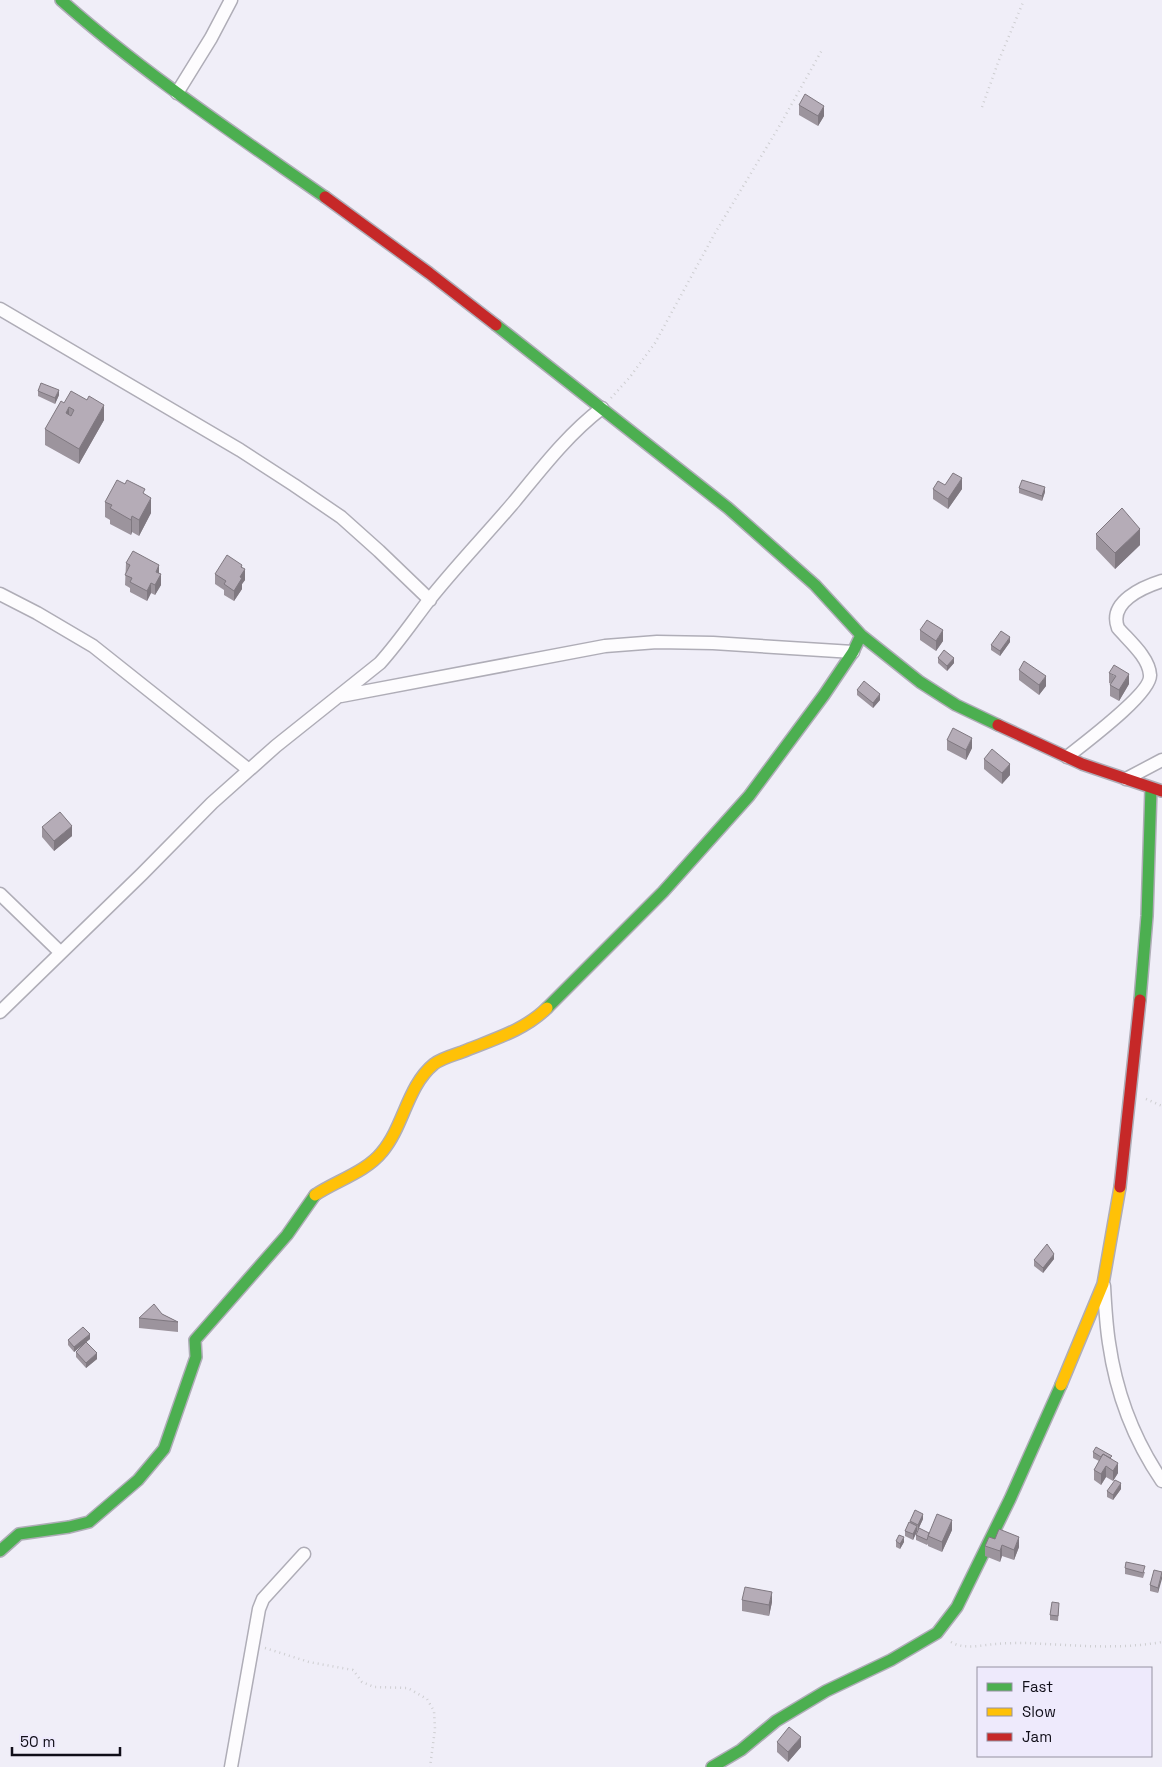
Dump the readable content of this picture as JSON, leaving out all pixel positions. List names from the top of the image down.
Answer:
{
  "legend": ["Fast", "Slow", "Jam"],
  "scale_bar": "50 m"
}
